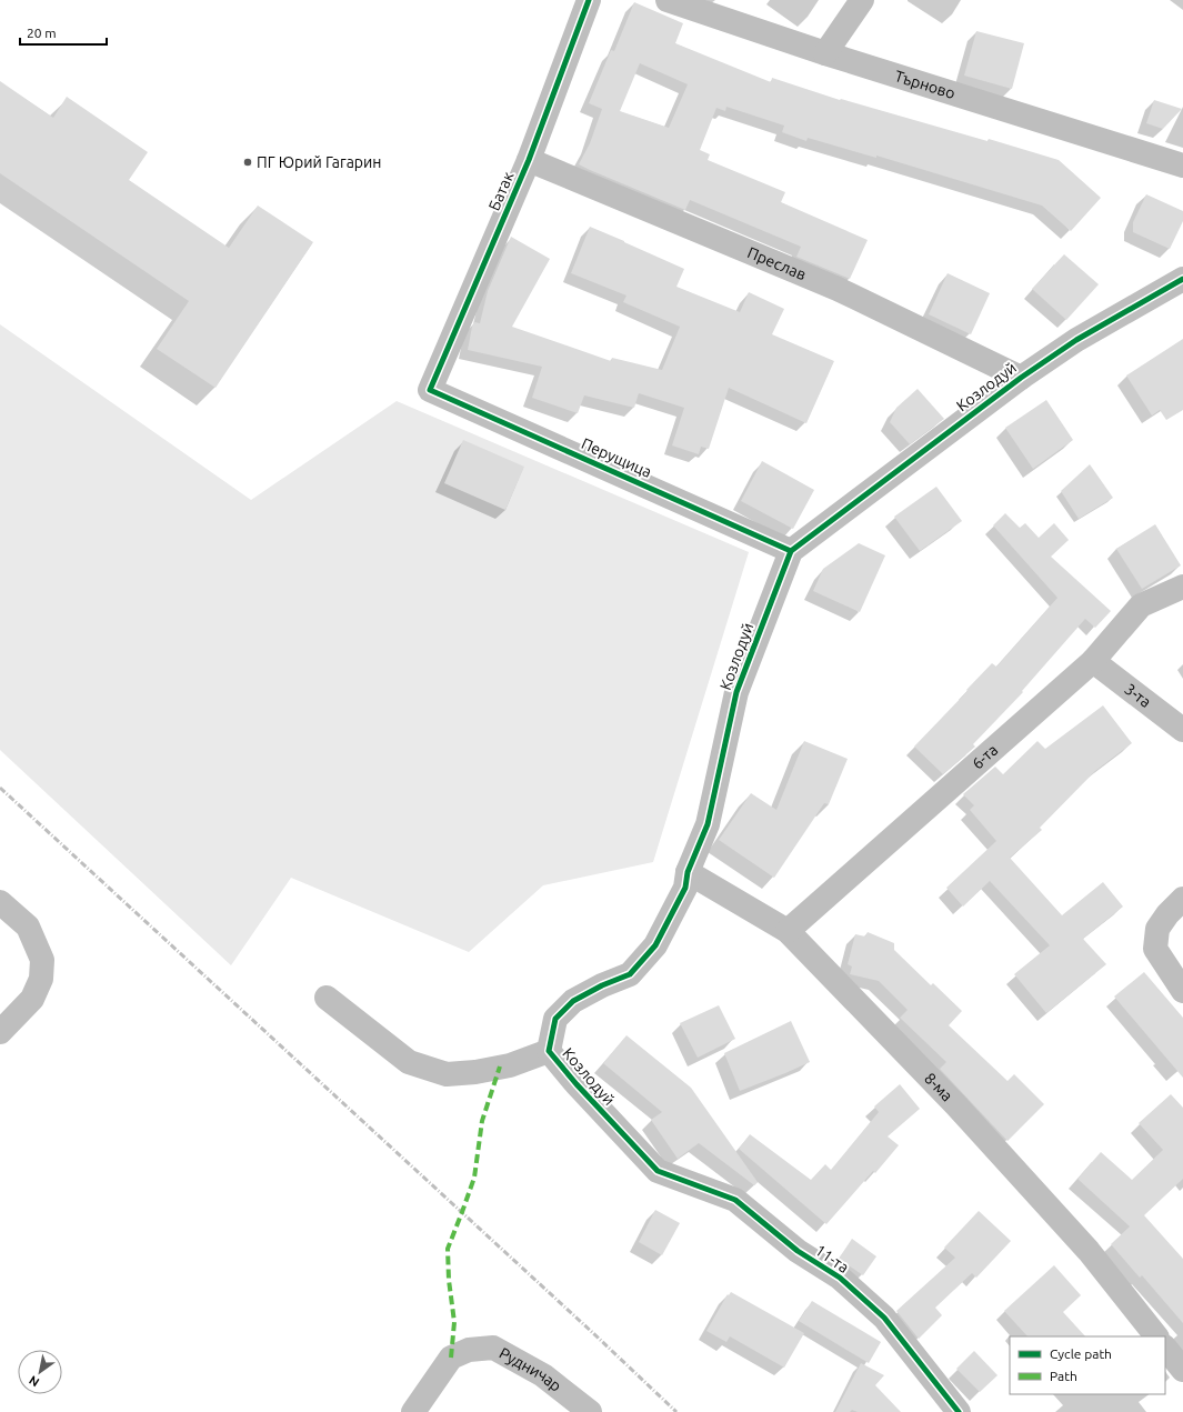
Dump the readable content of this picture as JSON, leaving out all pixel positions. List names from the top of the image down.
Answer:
{
  "streets": {
    "street": [
      "Търново",
      "Батак",
      "Преслав",
      "Козлодуй",
      "Перущица",
      "3-та",
      "6-та",
      "8-ма",
      "11-та",
      "Рудничар"
    ]
  },
  "crossings": [
    ["Батак", "Преслав"],
    ["Батак", "Перущица"],
    ["Преслав", "Козлодуй"],
    ["Козлодуй", "Перущица"],
    ["Козлодуй", "8-ма"],
    ["Козлодуй", "11-та"],
    ["3-та", "6-та"],
    ["6-та", "8-ма"]
  ],
  "places": ["ПГ Юрий Гагарин"],
  "legend": ["Cycle path", "Path"],
  "scale_bar": "20 m",
  "north": "bottom left"
}
